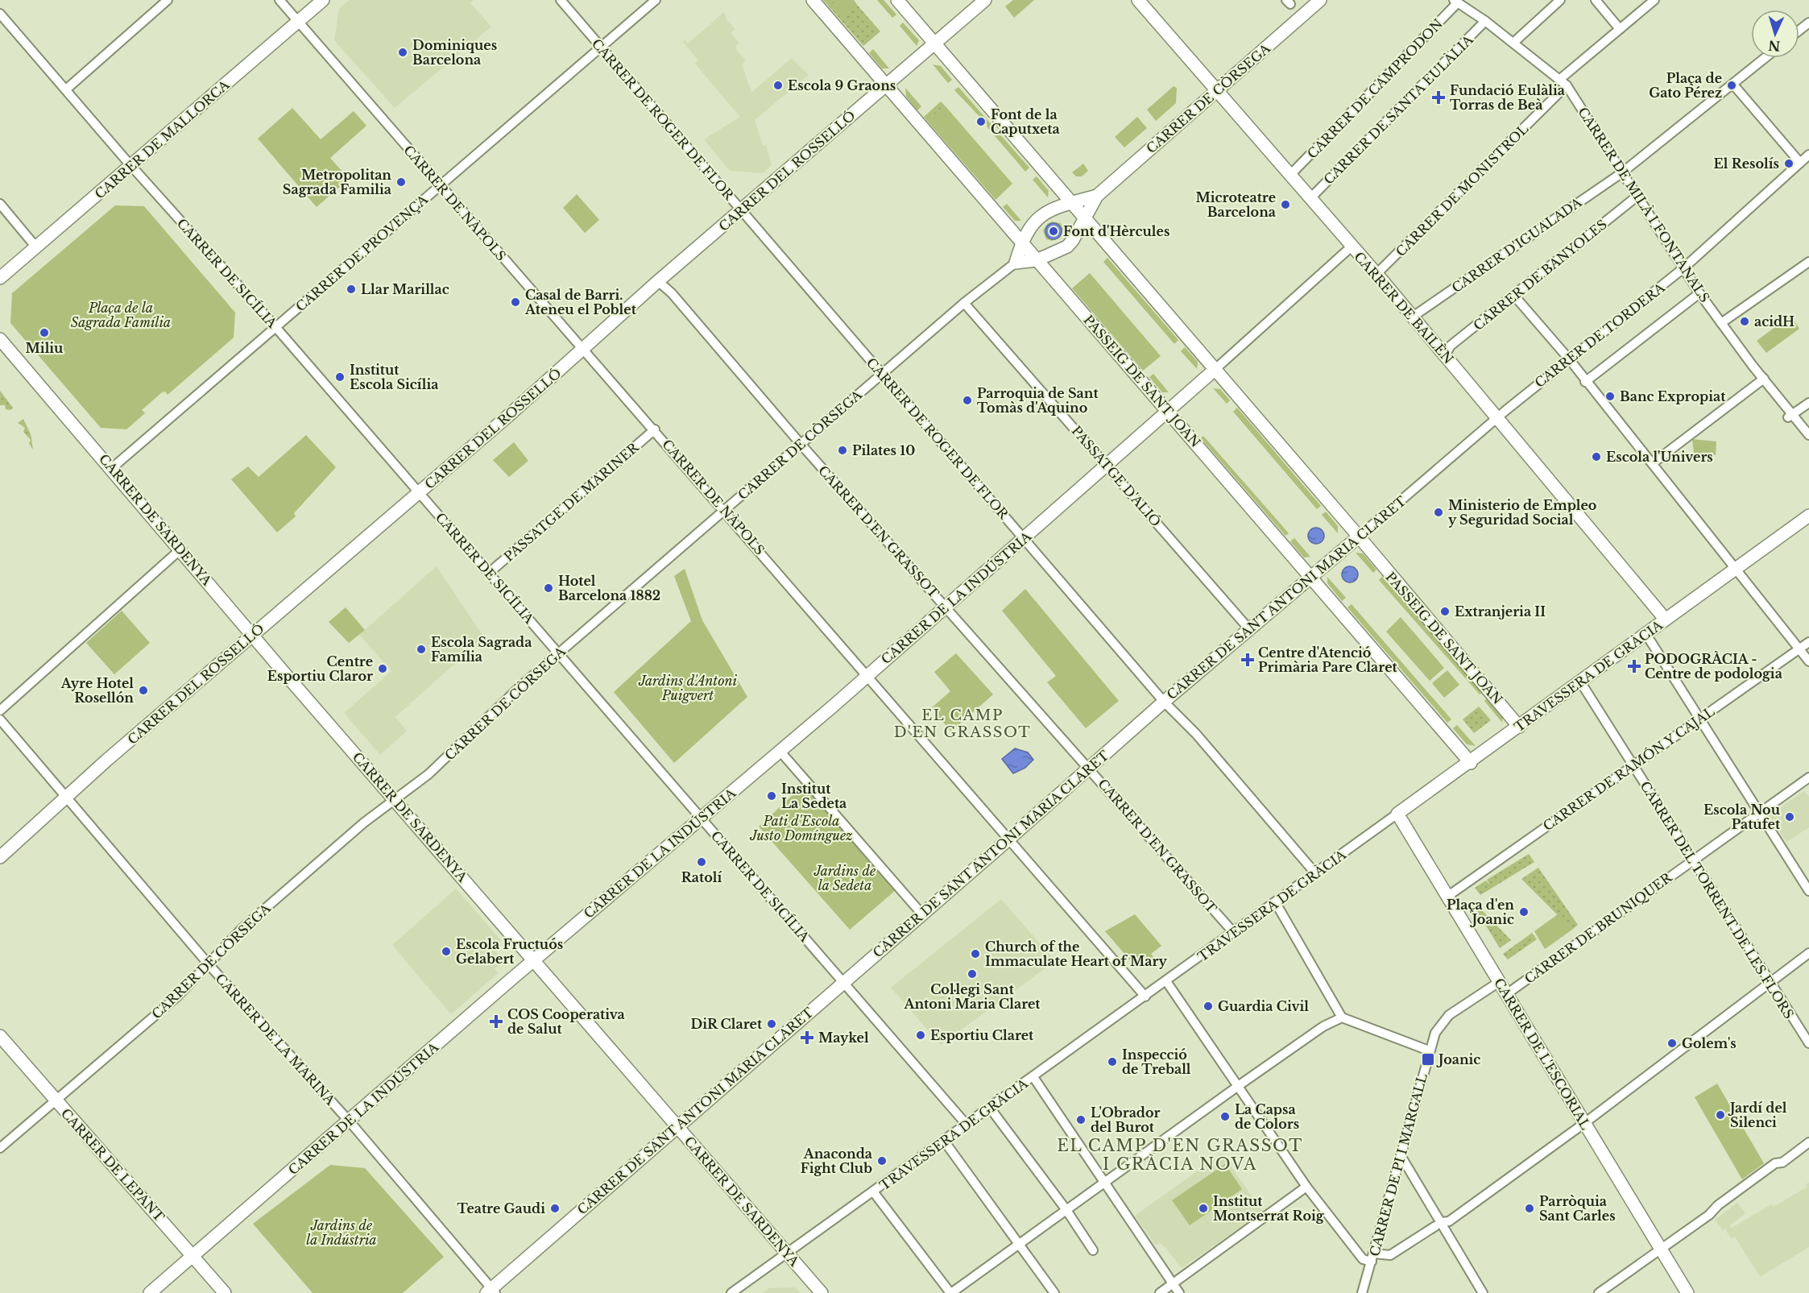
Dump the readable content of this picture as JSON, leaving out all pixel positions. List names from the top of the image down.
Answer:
{
  "streets": {
    "main road": [
      "CARRER DE CÒRSEGA",
      "CARRER DE MALLORCA",
      "CARRER DEL ROSSELLÓ",
      "CARRER DE BAILÈN",
      "PASSEIG DE SANT JOAN",
      "CARRER DE SARDENYA",
      "CARRER DE LA INDÚSTRIA",
      "CARRER DE SANT ANTONI MARIA CLARET",
      "TRAVESSERA DE GRÀCIA",
      "CARRER DE L'ESCORIAL",
      "CARRER DE LEPANT"
    ],
    "street": [
      "CARRER DE CAMPRODON",
      "CARRER DE SANTA EULÀLIA",
      "CARRER DE ROGER DE FLOR",
      "CARRER DE MONISTROL",
      "CARRER DE NÀPOLS",
      "CARRER DE MILÀ I FONTANALS",
      "CARRER D'IGUALADA",
      "CARRER DE PROVENÇA",
      "CARRER DE SICÍLIA",
      "CARRER DE BANYOLES",
      "CARRER DE TORDERA",
      "PASSATGE D'ALIÓ",
      "PASSATGE DE MARINER",
      "CARRER D'EN GRASSOT",
      "CARRER DE RAMÓN Y CAJAL",
      "CARRER DEL TORRENT DE LES FLORS",
      "CARRER DE BRUNIQUER",
      "CARRER DE LA MARINA",
      "CARRER DE PI I MARGALL"
    ]
  },
  "crossings": [
    ["CARRER DE CAMPRODON", "CARRER DE MILÀ I FONTANALS"],
    ["CARRER DE CAMPRODON", "CARRER DE BAILÈN"],
    ["CARRER DE CÒRSEGA", "CARRER DE ROGER DE FLOR"],
    ["CARRER DE CÒRSEGA", "CARRER DE NÀPOLS"],
    ["CARRER DE CÒRSEGA", "CARRER DE SICÍLIA"],
    ["CARRER DE CÒRSEGA", "CARRER DE BAILÈN"],
    ["CARRER DE CÒRSEGA", "PASSATGE D'ALIÓ"],
    ["CARRER DE CÒRSEGA", "CARRER DE SARDENYA"],
    ["CARRER DE CÒRSEGA", "CARRER D'EN GRASSOT"],
    ["CARRER DE CÒRSEGA", "CARRER DE LA MARINA"],
    ["CARRER DE CÒRSEGA", "CARRER DE LEPANT"],
    ["CARRER DE SANTA EULÀLIA", "CARRER DE MILÀ I FONTANALS"],
    ["CARRER DE SANTA EULÀLIA", "CARRER DE BAILÈN"],
    ["CARRER DE ROGER DE FLOR", "CARRER DEL ROSSELLÓ"],
    ["CARRER DE ROGER DE FLOR", "CARRER DE PROVENÇA"],
    ["CARRER DE ROGER DE FLOR", "CARRER DE LA INDÚSTRIA"],
    ["CARRER DE ROGER DE FLOR", "CARRER DE SANT ANTONI MARIA CLARET"],
    ["CARRER DE ROGER DE FLOR", "TRAVESSERA DE GRÀCIA"],
    ["CARRER DE MALLORCA", "CARRER DE NÀPOLS"],
    ["CARRER DE MALLORCA", "CARRER DE SICÍLIA"],
    ["CARRER DEL ROSSELLÓ", "CARRER DE NÀPOLS"],
    ["CARRER DEL ROSSELLÓ", "CARRER DE SICÍLIA"],
    ["CARRER DEL ROSSELLÓ", "PASSEIG DE SANT JOAN"],
    ["CARRER DEL ROSSELLÓ", "CARRER DE SARDENYA"],
    ["CARRER DEL ROSSELLÓ", "CARRER D'EN GRASSOT"],
    ["CARRER DEL ROSSELLÓ", "CARRER DE LA MARINA"],
    ["CARRER DE MONISTROL", "CARRER DE MILÀ I FONTANALS"],
    ["CARRER DE MONISTROL", "CARRER DE BAILÈN"],
    ["CARRER DE NÀPOLS", "CARRER DE PROVENÇA"],
    ["CARRER DE NÀPOLS", "PASSATGE DE MARINER"],
    ["CARRER DE NÀPOLS", "CARRER DE LA INDÚSTRIA"],
    ["CARRER DE NÀPOLS", "CARRER DE SANT ANTONI MARIA CLARET"],
    ["CARRER DE NÀPOLS", "TRAVESSERA DE GRÀCIA"],
    ["CARRER DE MILÀ I FONTANALS", "CARRER D'IGUALADA"],
    ["CARRER DE MILÀ I FONTANALS", "CARRER DE BANYOLES"],
    ["CARRER DE MILÀ I FONTANALS", "CARRER DE TORDERA"],
    ["CARRER D'IGUALADA", "CARRER DE BAILÈN"],
    ["CARRER DE PROVENÇA", "CARRER DE SICÍLIA"],
    ["CARRER DE PROVENÇA", "CARRER DE SARDENYA"],
    ["CARRER DE SICÍLIA", "PASSATGE DE MARINER"],
    ["CARRER DE SICÍLIA", "CARRER DE LA INDÚSTRIA"],
    ["CARRER DE SICÍLIA", "CARRER DE SANT ANTONI MARIA CLARET"],
    ["CARRER DE SICÍLIA", "TRAVESSERA DE GRÀCIA"],
    ["CARRER DE BANYOLES", "CARRER DE BAILÈN"],
    ["CARRER DE BAILÈN", "CARRER DE TORDERA"],
    ["CARRER DE BAILÈN", "CARRER DE SANT ANTONI MARIA CLARET"],
    ["CARRER DE BAILÈN", "TRAVESSERA DE GRÀCIA"],
    ["CARRER DE TORDERA", "CARRER DE SANT ANTONI MARIA CLARET"],
    ["PASSEIG DE SANT JOAN", "CARRER DE LA INDÚSTRIA"],
    ["PASSEIG DE SANT JOAN", "CARRER DE SANT ANTONI MARIA CLARET"],
    ["PASSEIG DE SANT JOAN", "TRAVESSERA DE GRÀCIA"],
    ["PASSATGE D'ALIÓ", "CARRER DE LA INDÚSTRIA"],
    ["PASSATGE D'ALIÓ", "CARRER DE SANT ANTONI MARIA CLARET"],
    ["CARRER DE SARDENYA", "CARRER DE LA INDÚSTRIA"],
    ["CARRER DE SARDENYA", "CARRER DE SANT ANTONI MARIA CLARET"],
    ["CARRER DE SARDENYA", "TRAVESSERA DE GRÀCIA"],
    ["CARRER D'EN GRASSOT", "CARRER DE LA INDÚSTRIA"],
    ["CARRER D'EN GRASSOT", "CARRER DE SANT ANTONI MARIA CLARET"],
    ["CARRER D'EN GRASSOT", "TRAVESSERA DE GRÀCIA"],
    ["CARRER DE LA INDÚSTRIA", "CARRER DE LA MARINA"],
    ["CARRER DE LA INDÚSTRIA", "CARRER DE LEPANT"],
    ["CARRER DE SANT ANTONI MARIA CLARET", "CARRER DE LA MARINA"],
    ["TRAVESSERA DE GRÀCIA", "CARRER DEL TORRENT DE LES FLORS"],
    ["TRAVESSERA DE GRÀCIA", "CARRER DE L'ESCORIAL"],
    ["CARRER DE RAMÓN Y CAJAL", "CARRER DEL TORRENT DE LES FLORS"],
    ["CARRER DE RAMÓN Y CAJAL", "CARRER DE L'ESCORIAL"],
    ["CARRER DEL TORRENT DE LES FLORS", "CARRER DE BRUNIQUER"],
    ["CARRER DE BRUNIQUER", "CARRER DE L'ESCORIAL"],
    ["CARRER DE L'ESCORIAL", "CARRER DE PI I MARGALL"]
  ],
  "districts": ["EL CAMP D'EN GRASSOT", "EL CAMP D'EN GRASSOT I GRÀCIA NOVA"],
  "parks": [
    "Plaça de la Sagrada Família",
    "Jardins d'Antoni Puigvert",
    "Pati d'Escola Justo Domínguez",
    "Jardins de la Sedeta",
    "Jardins de la Indústria"
  ],
  "places": {
    "other": [
      "Dominiques Barcelona",
      "Escola 9 Graons",
      "Plaça de Gato Pérez",
      "Font de la Caputxeta",
      "El Resolís",
      "Metropolitan Sagrada Familia",
      "Microteatre Barcelona",
      "Font d'Hèrcules",
      "Llar Marillac",
      "Casal de Barri. Ateneu el Poblet",
      "acidH",
      "Miliu",
      "Institut Escola Sicília",
      "Banc Expropiat",
      "Parroquia de Sant Tomàs d'Aquino",
      "Pilates 10",
      "Escola l'Univers",
      "Ministerio de Empleo y Seguridad Social",
      "Hotel Barcelona 1882",
      "Extranjeria II",
      "Escola Sagrada Família",
      "Centre Esportiu Claror",
      "Ayre Hotel Rosellón",
      "Institut La Sedeta",
      "Escola Nou Patufet",
      "Ratolí",
      "Plaça d'en Joanic",
      "Escola Fructuós Gelabert",
      "Church of the Immaculate Heart of Mary",
      "Col·legi Sant Antoni Maria Claret",
      "Guardia Civil",
      "DiR Claret",
      "Esportiu Claret",
      "Golem's",
      "Inspecció de Treball",
      "Jardí del Silenci",
      "La Capsa de Colors",
      "L'Obrador del Burot",
      "Anaconda Fight Club",
      "Teatre Gaudi",
      "Institut Montserrat Roig",
      "Parròquia Sant Carles"
    ],
    "health": [
      "Fundació Eulàlia Torras de Beà",
      "Centre d'Atenció Primària Pare Claret",
      "PODOGRÀCIA - Centre de podologia",
      "COS Cooperativa de Salut",
      "Maykel"
    ],
    "transit": ["Joanic"]
  },
  "north": "bottom"
}
